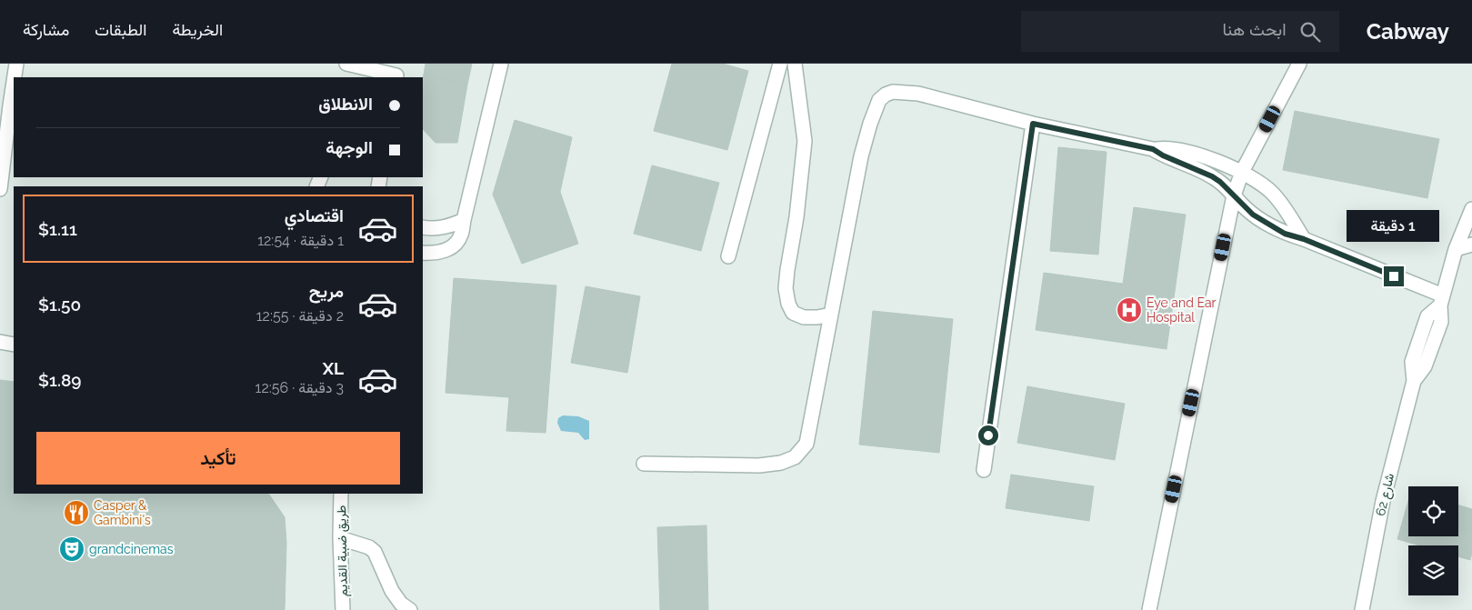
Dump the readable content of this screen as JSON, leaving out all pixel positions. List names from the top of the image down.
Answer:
{
  "streets": {
    "street": ["شارع 62", "طريق ضبية القديم"]
  },
  "places": {
    "hospital": ["Eye and Ear Hospital"],
    "restaurant": ["Casper & Gambini's"],
    "theatre": ["grandcinemas"]
  },
  "page": {
    "header": "Cabway",
    "search": "ابحث هنا",
    "nav": ["الخريطة", "الطبقات", "مشاركة"],
    "banner": ["الانطلاق", "الوجهة"],
    "list": [
      {
        "name": "اقتصادي",
        "note": "1 دقيقة · 12:54",
        "value": "$1.11"
      },
      {
        "name": "مريح",
        "note": "2 دقيقة · 12:55",
        "value": "$1.50"
      },
      {
        "name": "XL",
        "note": "3 دقيقة · 12:56",
        "value": "$1.89"
      }
    ],
    "bubble": "1 دقيقة",
    "buttons": "تأكيد"
  }
}
